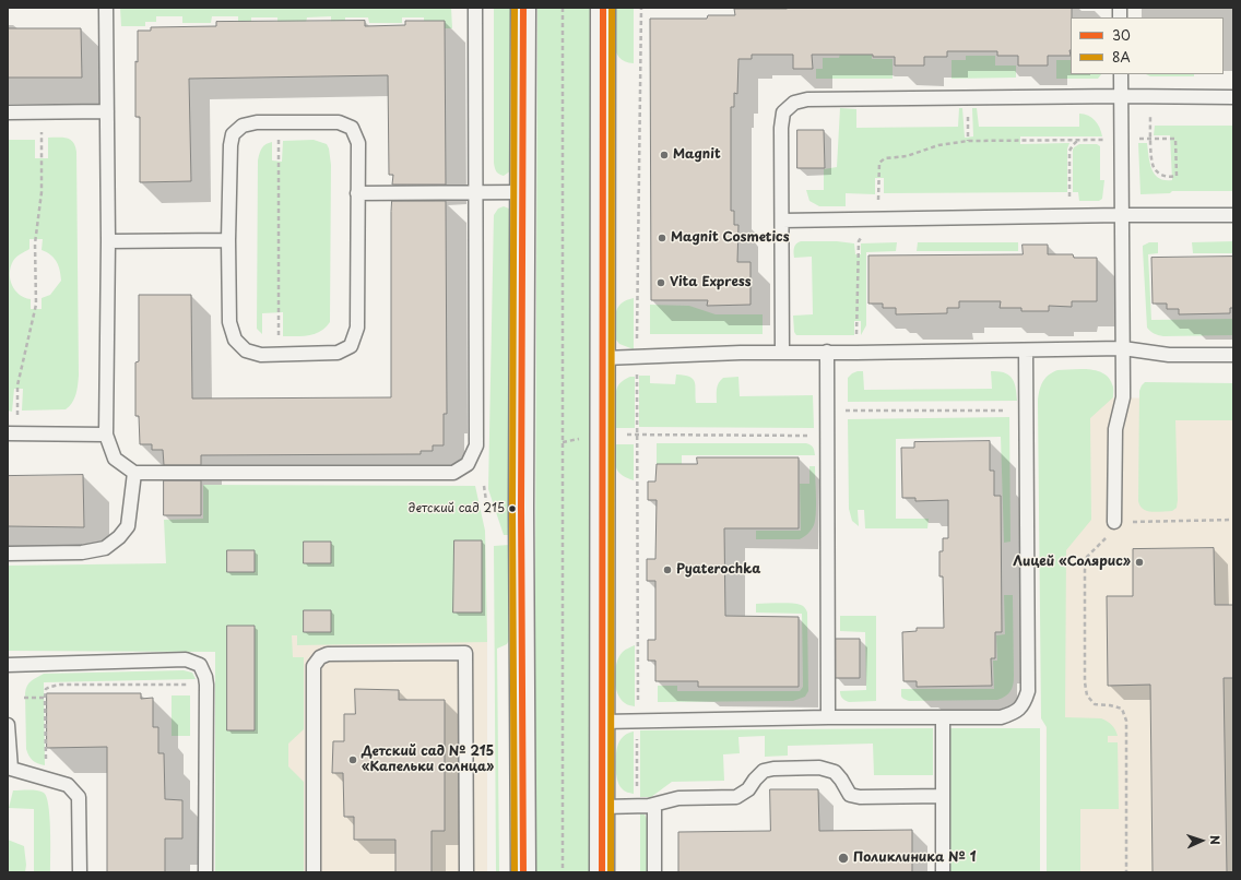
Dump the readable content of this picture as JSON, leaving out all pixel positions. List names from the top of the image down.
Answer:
{
  "places": [
    "Magnit",
    "Magnit Cosmetics",
    "Vita Express",
    "детский сад 215",
    "Лицей «Солярис»",
    "Pyaterochka",
    "Детский сад № 215 «Капельки солнца»",
    "Поликлиника № 1"
  ],
  "lines": ["transit line 30", "transit line 8А"],
  "legend": ["30", "8А"],
  "north": "right"
}
